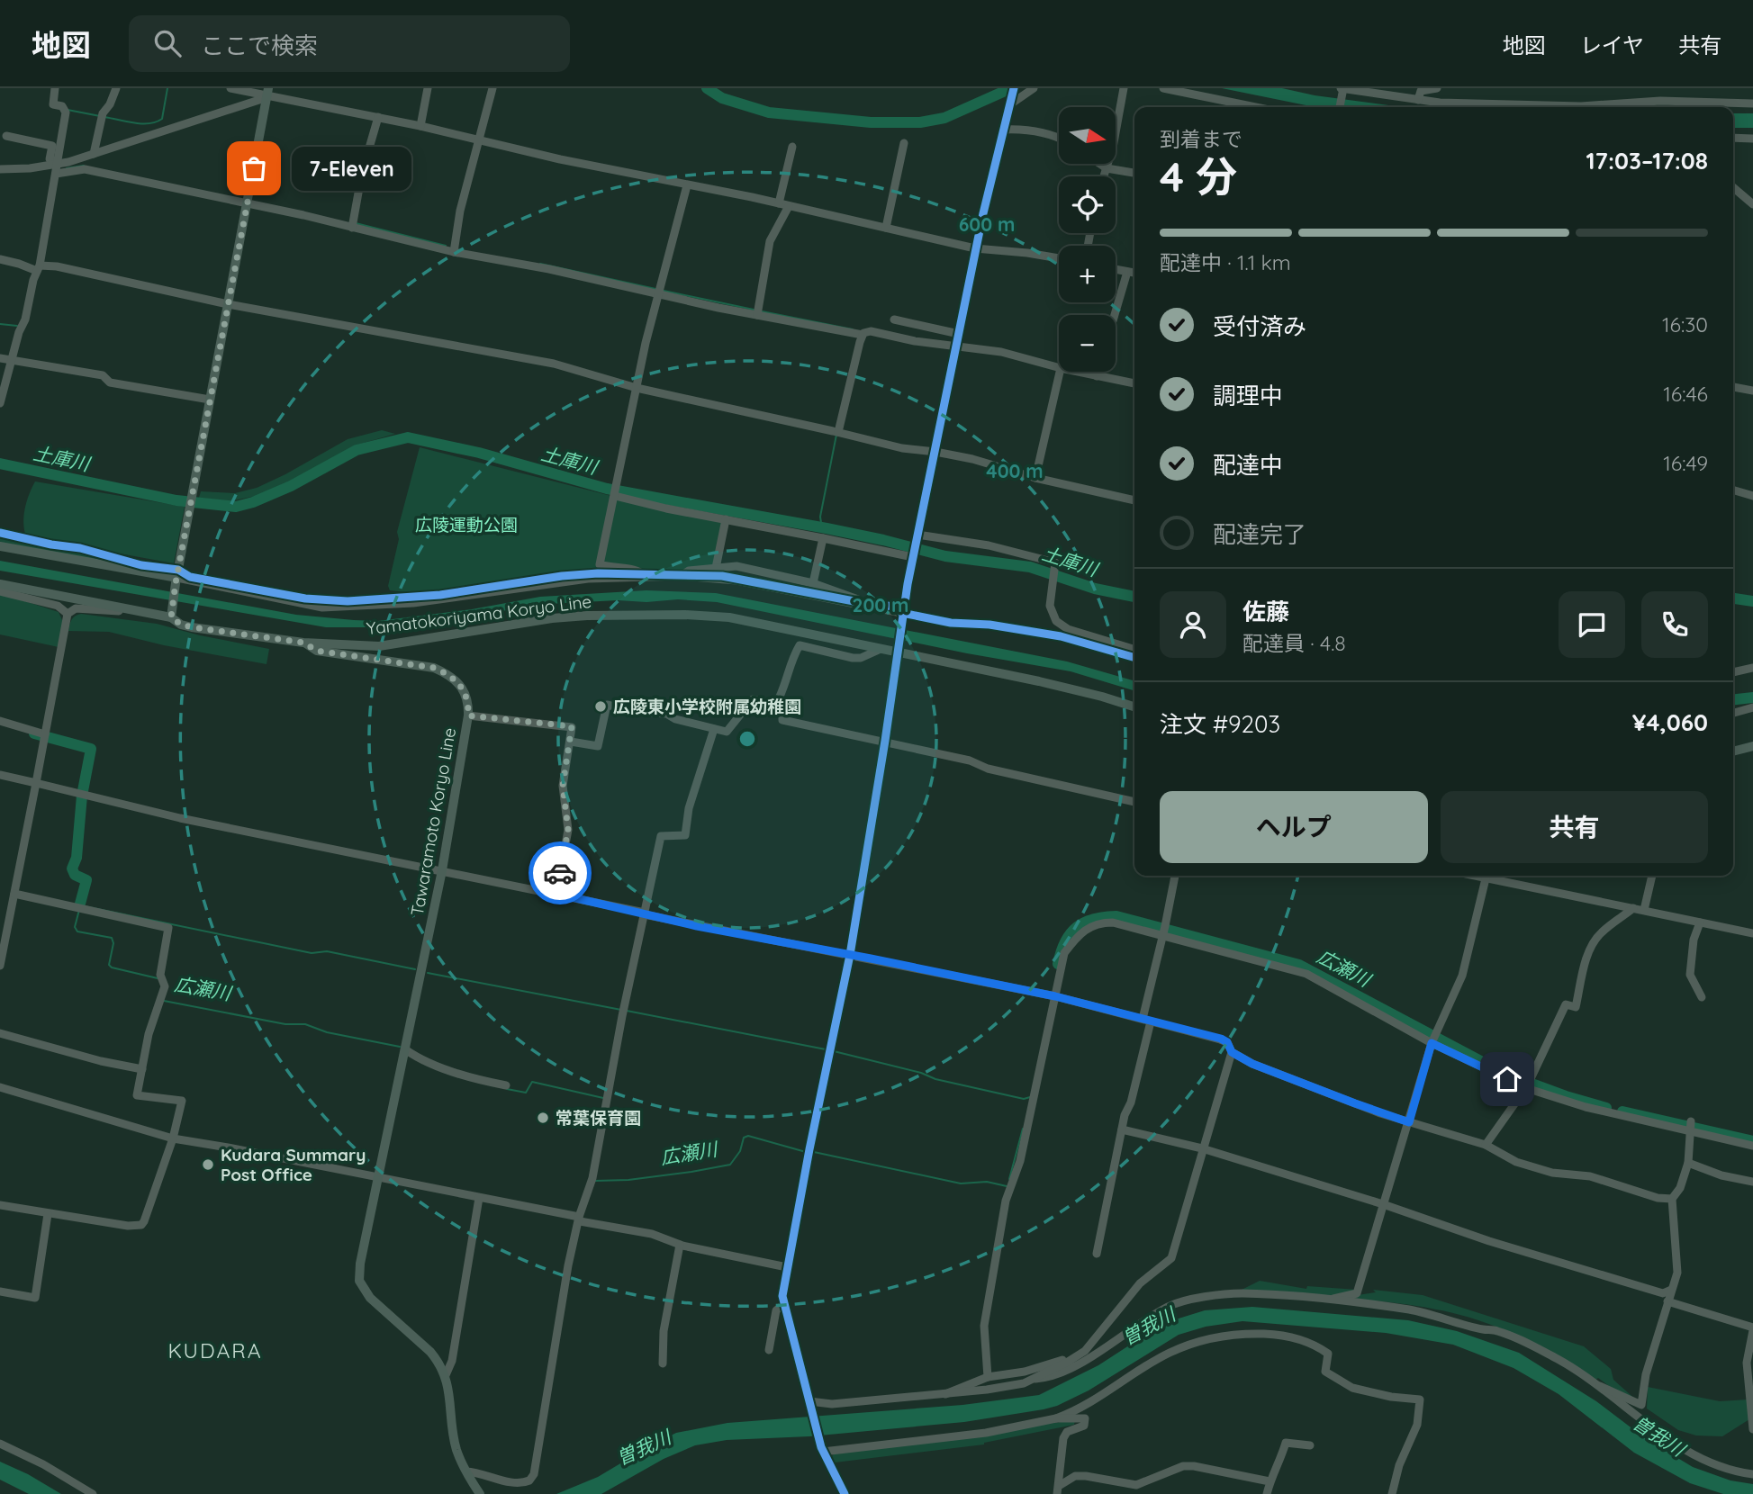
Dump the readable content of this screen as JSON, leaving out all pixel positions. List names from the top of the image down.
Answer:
{
  "streets": {
    "main road": ["Yamatokoriyama Koryo Line", "Tawaramoto Koryo Line"]
  },
  "crossings": [
    ["Yamatokoriyama Koryo Line", "Tawaramoto Koryo Line"]
  ],
  "districts": ["KUDARA"],
  "water": ["土庫川", "広瀬川", "曽我川"],
  "parks": ["広陵運動公園"],
  "places": [
    "7-Eleven",
    "広陵東小学校附属幼稚園",
    "常葉保育園",
    "Kudara Summary Post Office"
  ],
  "north": "right",
  "page": {
    "header": "地図",
    "search": "ここで検索",
    "nav": ["地図", "レイヤ", "共有"],
    "map_buttons": ["+", "−"],
    "heading": ["4 分", "到着まで", "17:03–17:08"],
    "panel": [
      "佐藤",
      "配達員 · 4.8",
      "注文 #9203",
      "¥4,060"
    ],
    "bubble": "7-Eleven",
    "bar": "配達中 · 1.1 km",
    "list": [
      ["受付済み", "16:30"],
      ["調理中", "16:46"],
      ["配達中", "16:49"],
      "配達完了"
    ],
    "buttons": ["ヘルプ", "共有"]
  },
  "rings": ["600 m", "400 m", "200 m"]
}
